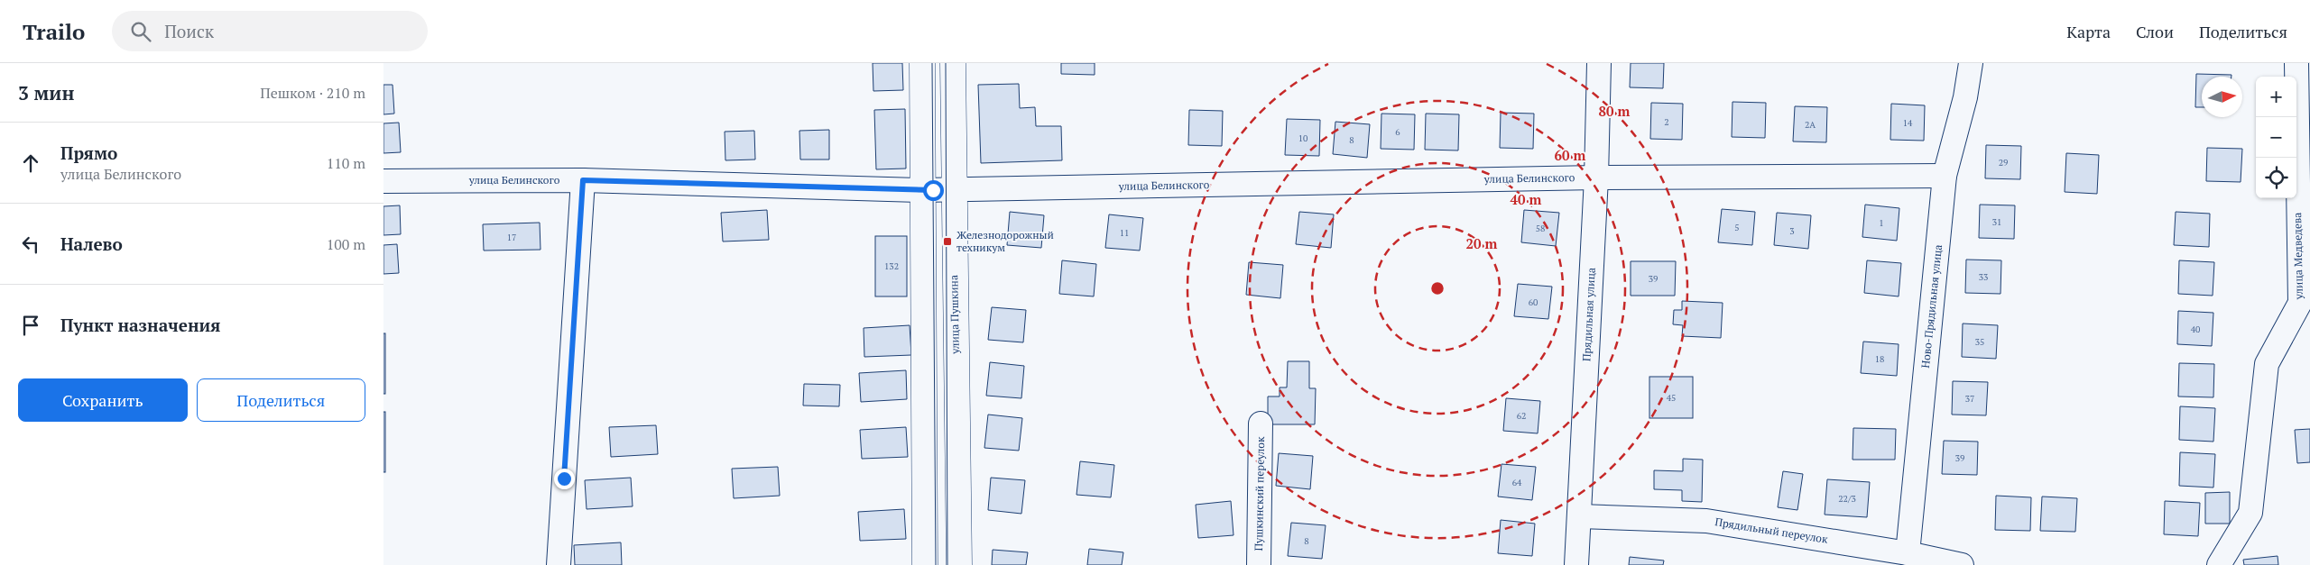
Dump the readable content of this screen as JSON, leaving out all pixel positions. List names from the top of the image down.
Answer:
{
  "streets": {
    "main road": ["улица Пушкина"],
    "street": [
      "улица Белинского",
      "улица Медведева",
      "Ново-Прядильная улица",
      "Прядильная улица",
      "Пушкинский переулок",
      "Прядильный переулок"
    ]
  },
  "crossings": [
    ["улица Белинского", "Ново-Прядильная улица"],
    ["улица Белинского", "улица Пушкина"],
    ["улица Белинского", "Прядильная улица"],
    ["Ново-Прядильная улица", "Прядильный переулок"],
    ["Прядильная улица", "Прядильный переулок"]
  ],
  "places": {
    "transit": ["Железнодорожный техникум"]
  },
  "house_numbers": [
    "2",
    "14",
    "2А",
    "6",
    "10",
    "8",
    "29",
    "31",
    "1",
    "5",
    "58",
    "3",
    "11",
    "17",
    "132",
    "33",
    "39",
    "60",
    "40",
    "35",
    "18",
    "45",
    "37",
    "62",
    "39",
    "64",
    "22/3",
    "8"
  ],
  "north": "right",
  "page": {
    "header": "Trailo",
    "search": "Поиск",
    "nav": ["Карта", "Слои", "Поделиться"],
    "heading": ["3 мин", "Пешком · 210 m"],
    "map_buttons": ["+", "−"],
    "list": [
      ["Прямо", "улица Белинского", "110 m"],
      ["Налево", "100 m"],
      "Пункт назначения"
    ],
    "buttons": ["Сохранить", "Поделиться"]
  },
  "rings": [
    "80 m",
    "60 m",
    "40 m",
    "20 m"
  ]
}
